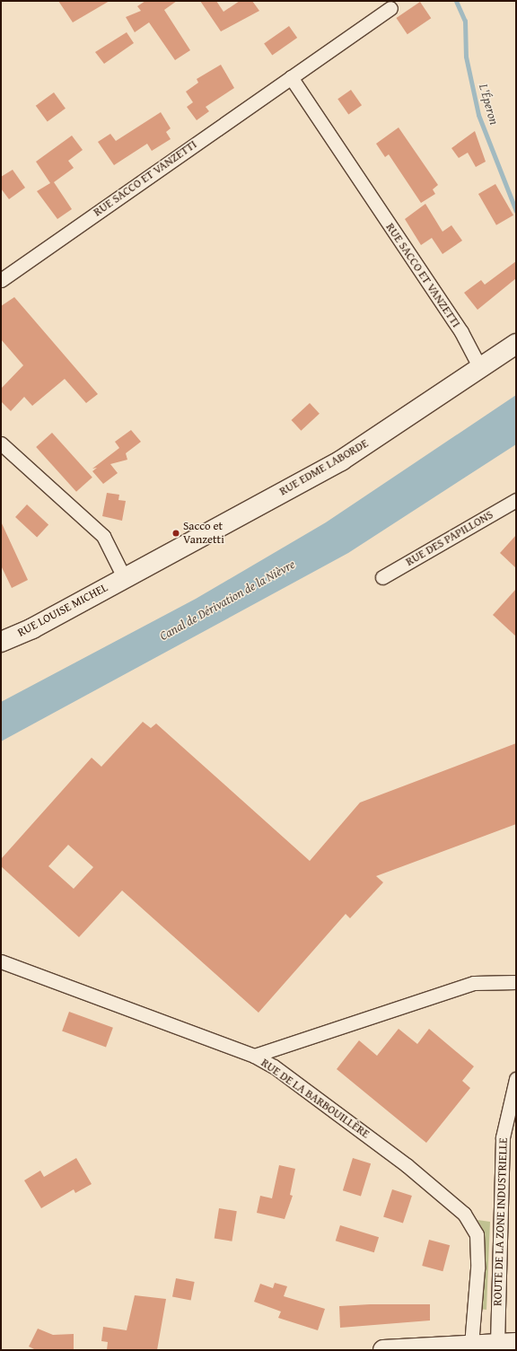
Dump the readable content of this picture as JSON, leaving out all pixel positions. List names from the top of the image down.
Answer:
{
  "streets": {
    "street": [
      "RUE SACCO ET VANZETTI",
      "RUE EDME LABORDE",
      "RUE DES PAPILLONS",
      "RUE LOUISE MICHEL",
      "RUE DE LA BARBOUILLÈRE",
      "ROUTE DE LA ZONE INDUSTRIELLE"
    ]
  },
  "crossings": [
    ["RUE SACCO ET VANZETTI", "RUE EDME LABORDE"],
    ["RUE EDME LABORDE", "RUE LOUISE MICHEL"]
  ],
  "water": ["L'Éperon", "Canal de Dérivation de la Nièvre"],
  "places": ["Sacco et Vanzetti"]
}
